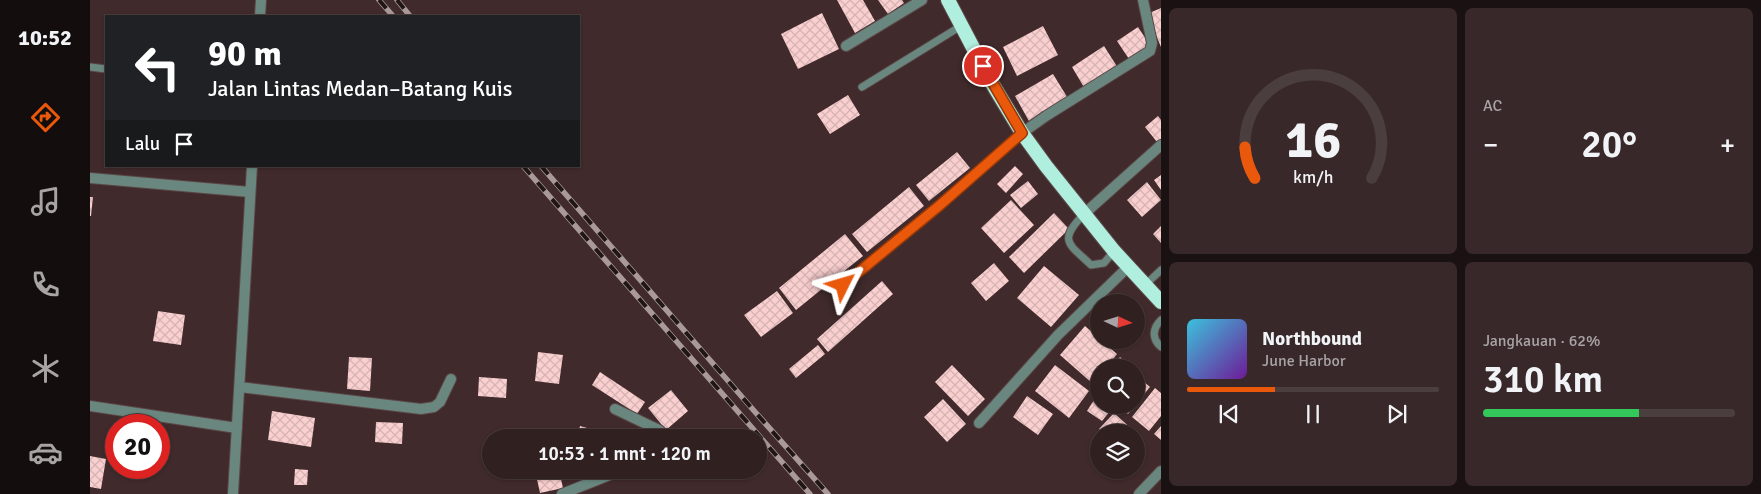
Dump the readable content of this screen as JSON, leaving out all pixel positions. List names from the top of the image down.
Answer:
{
  "north": "right",
  "page": {
    "tabs": "10:52",
    "tile": [
      "AC",
      ["Jangkauan · 62%", "310 km"]
    ],
    "turn": ["90 m", "Jalan Lintas Medan–Batang Kuis"],
    "then": "Lalu",
    "heat": ["−", "20°", "+"],
    "song": ["Northbound", "June Harbor"],
    "limit": "20",
    "trip": "10:53 · 1 mnt · 120 m",
    "gauge": ["16", "km/h"]
  }
}
